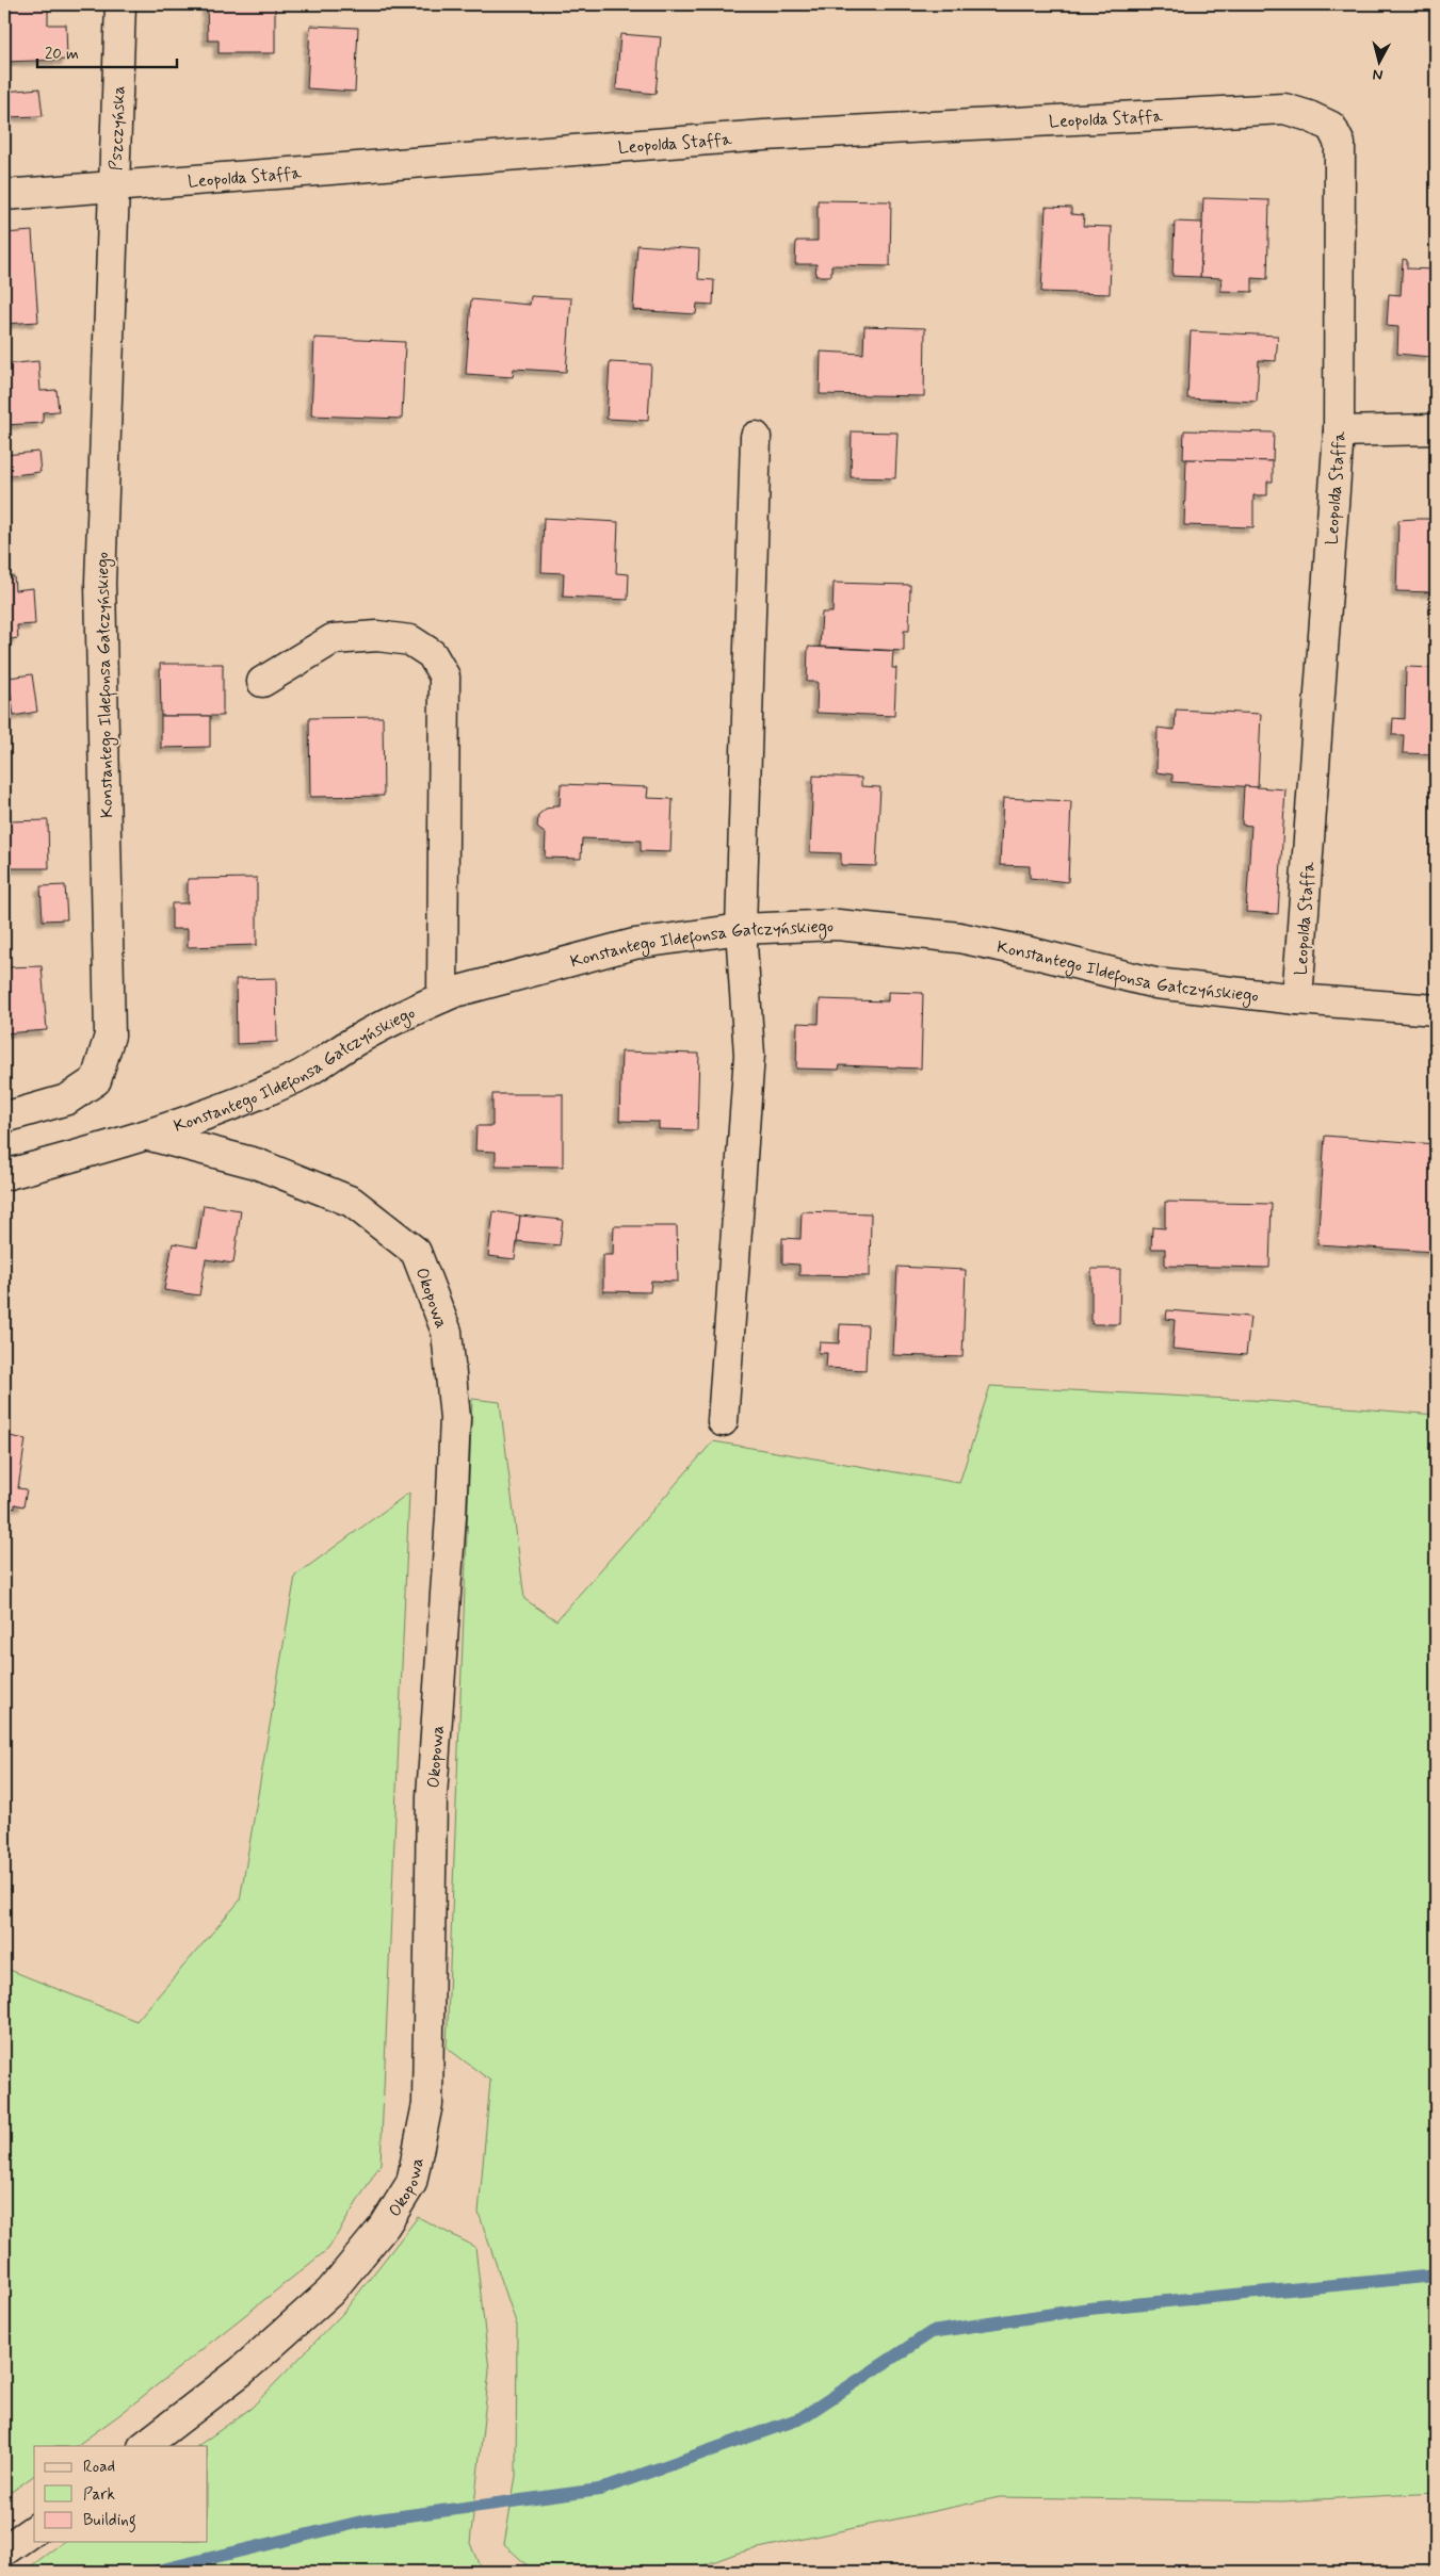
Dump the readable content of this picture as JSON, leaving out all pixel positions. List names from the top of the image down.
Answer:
{
  "streets": {
    "street": [
      "Leopolda Staffa",
      "Pszczyńska",
      "Konstantego Ildefonsa Gałczyńskiego",
      "Okopowa"
    ]
  },
  "crossings": [
    ["Leopolda Staffa", "Pszczyńska"],
    ["Leopolda Staffa", "Konstantego Ildefonsa Gałczyńskiego"],
    ["Pszczyńska", "Konstantego Ildefonsa Gałczyńskiego"],
    ["Konstantego Ildefonsa Gałczyńskiego", "Okopowa"]
  ],
  "legend": ["Road", "Park", "Building"],
  "scale_bar": "20 m",
  "north": "bottom"
}
